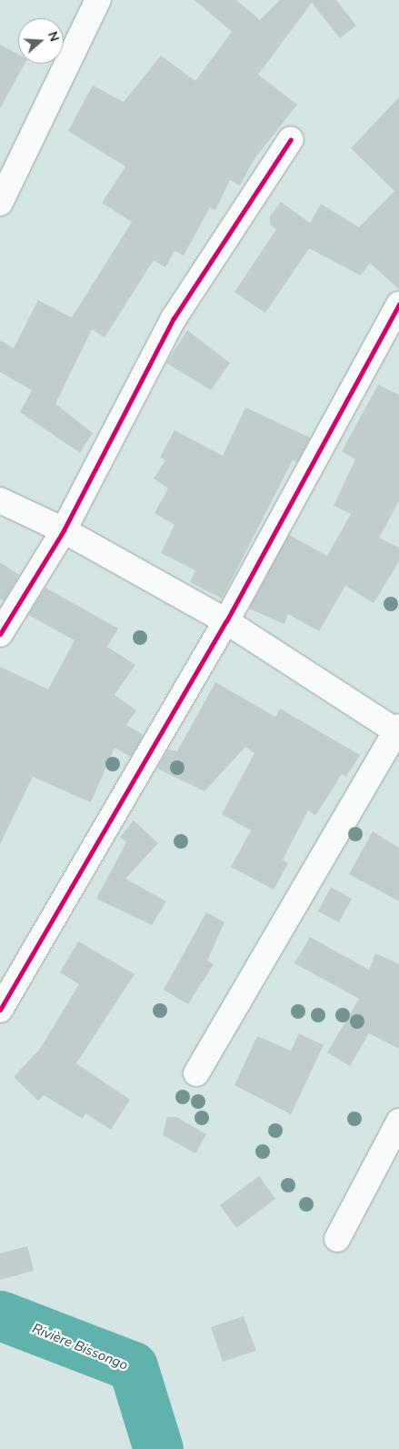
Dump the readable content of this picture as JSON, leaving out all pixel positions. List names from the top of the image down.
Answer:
{
  "water": ["Rivière Bissongo"],
  "north": "right"
}
